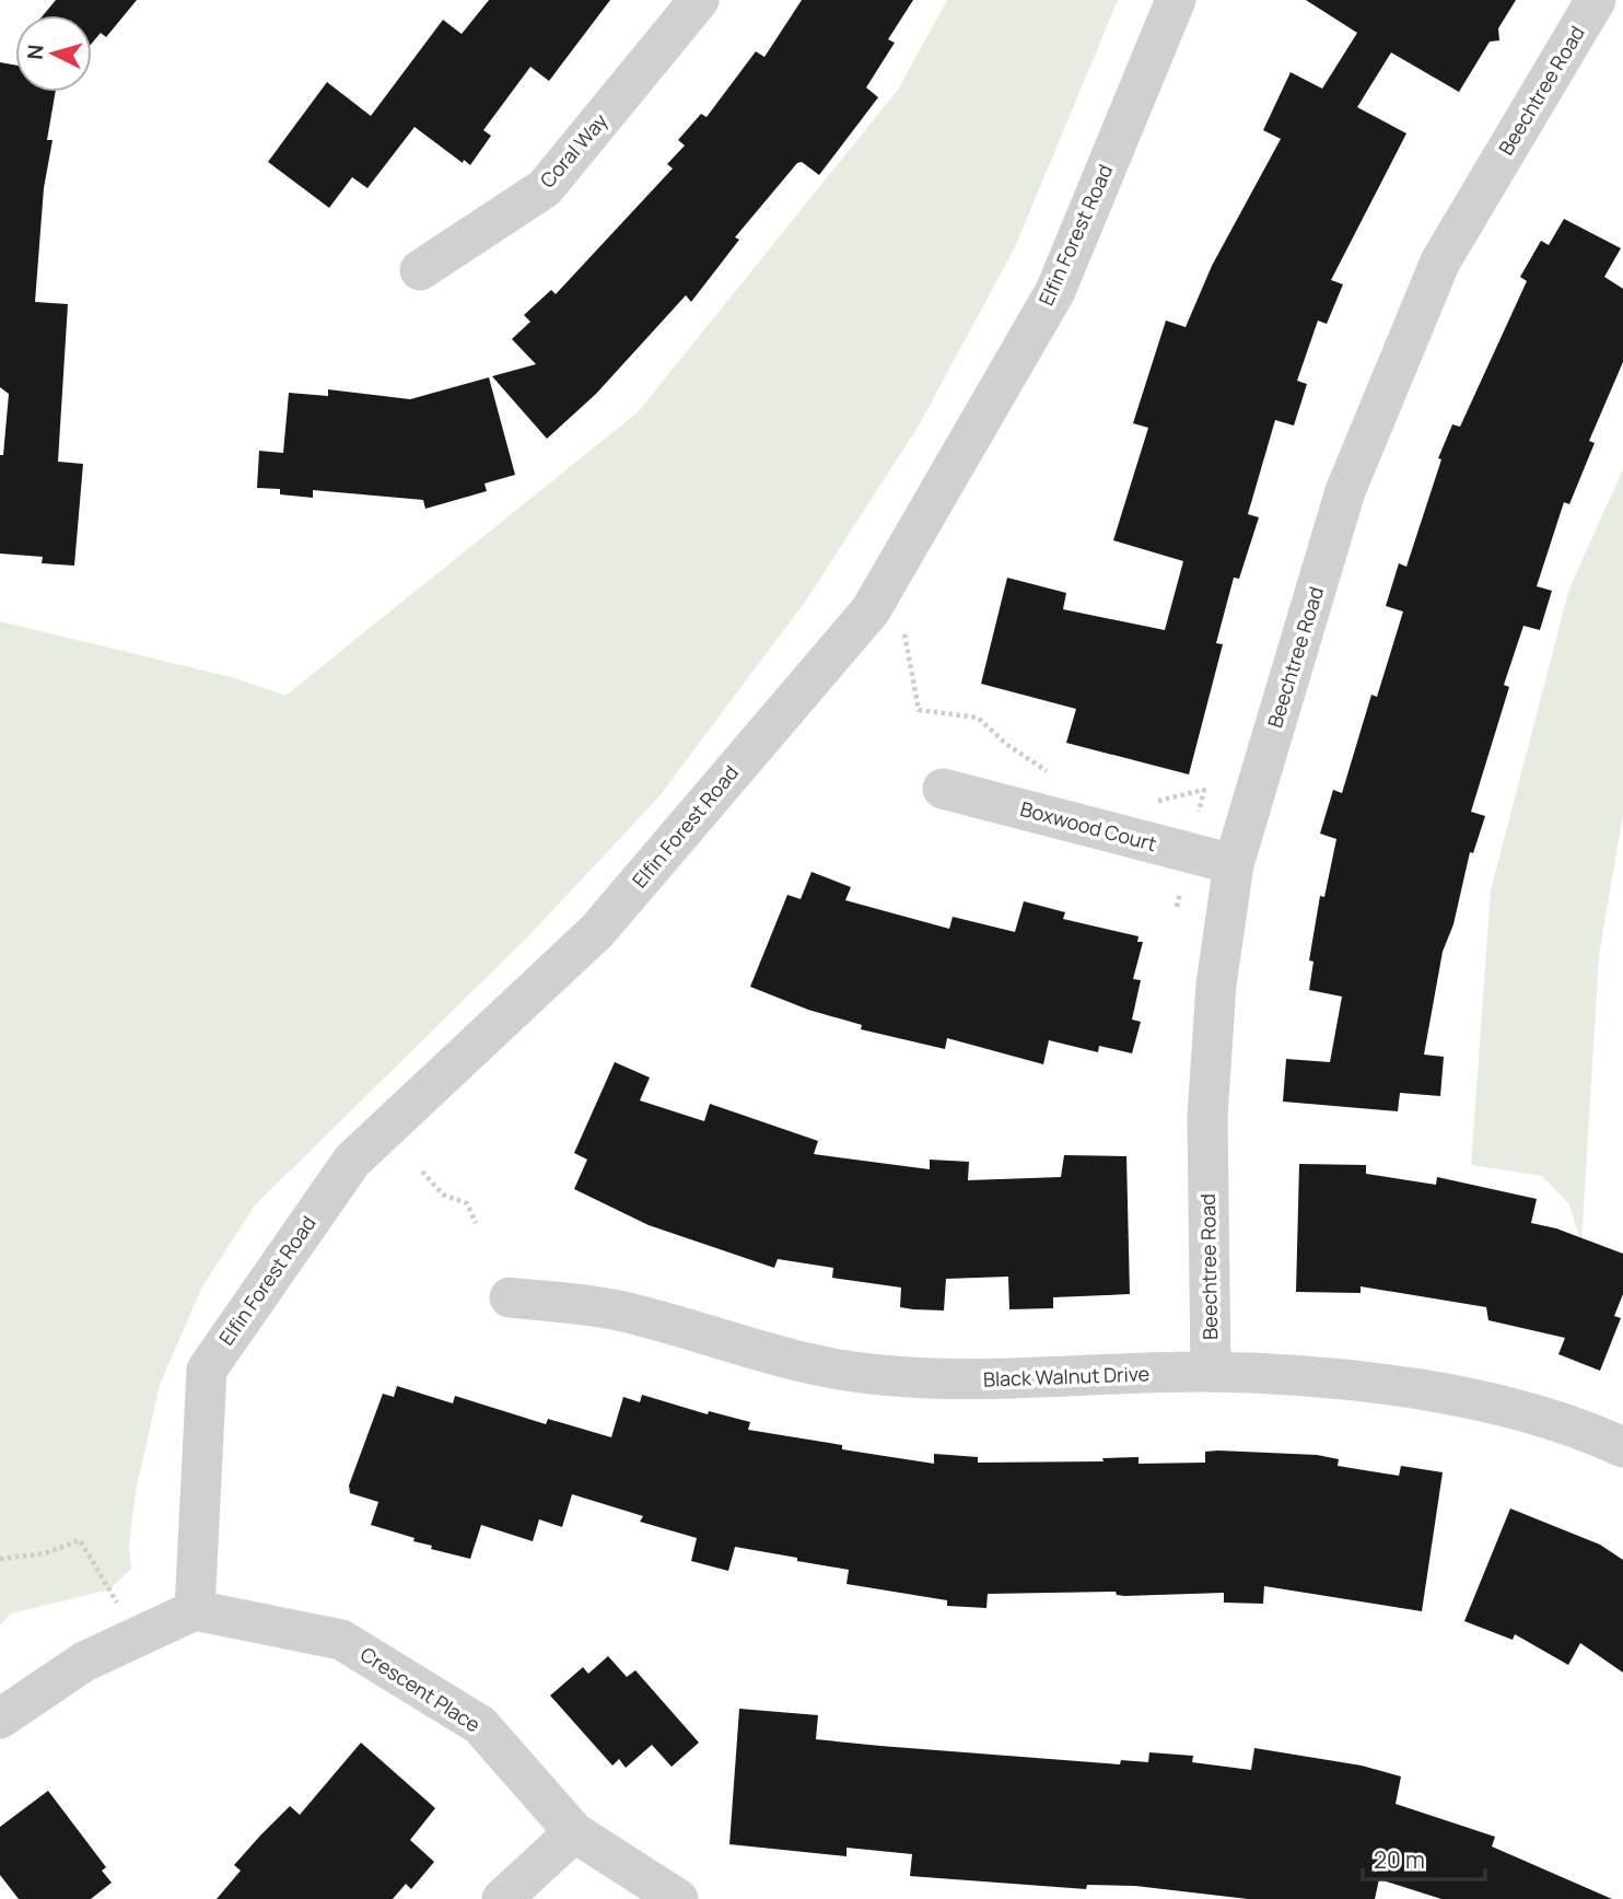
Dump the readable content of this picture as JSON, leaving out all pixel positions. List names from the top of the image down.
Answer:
{
  "streets": {
    "street": [
      "Beechtree Road",
      "Coral Way",
      "Elfin Forest Road",
      "Boxwood Court",
      "Black Walnut Drive",
      "Crescent Place"
    ]
  },
  "crossings": [
    ["Beechtree Road", "Boxwood Court"],
    ["Beechtree Road", "Black Walnut Drive"],
    ["Elfin Forest Road", "Crescent Place"]
  ],
  "scale_bar": "20 m",
  "north": "left"
}
